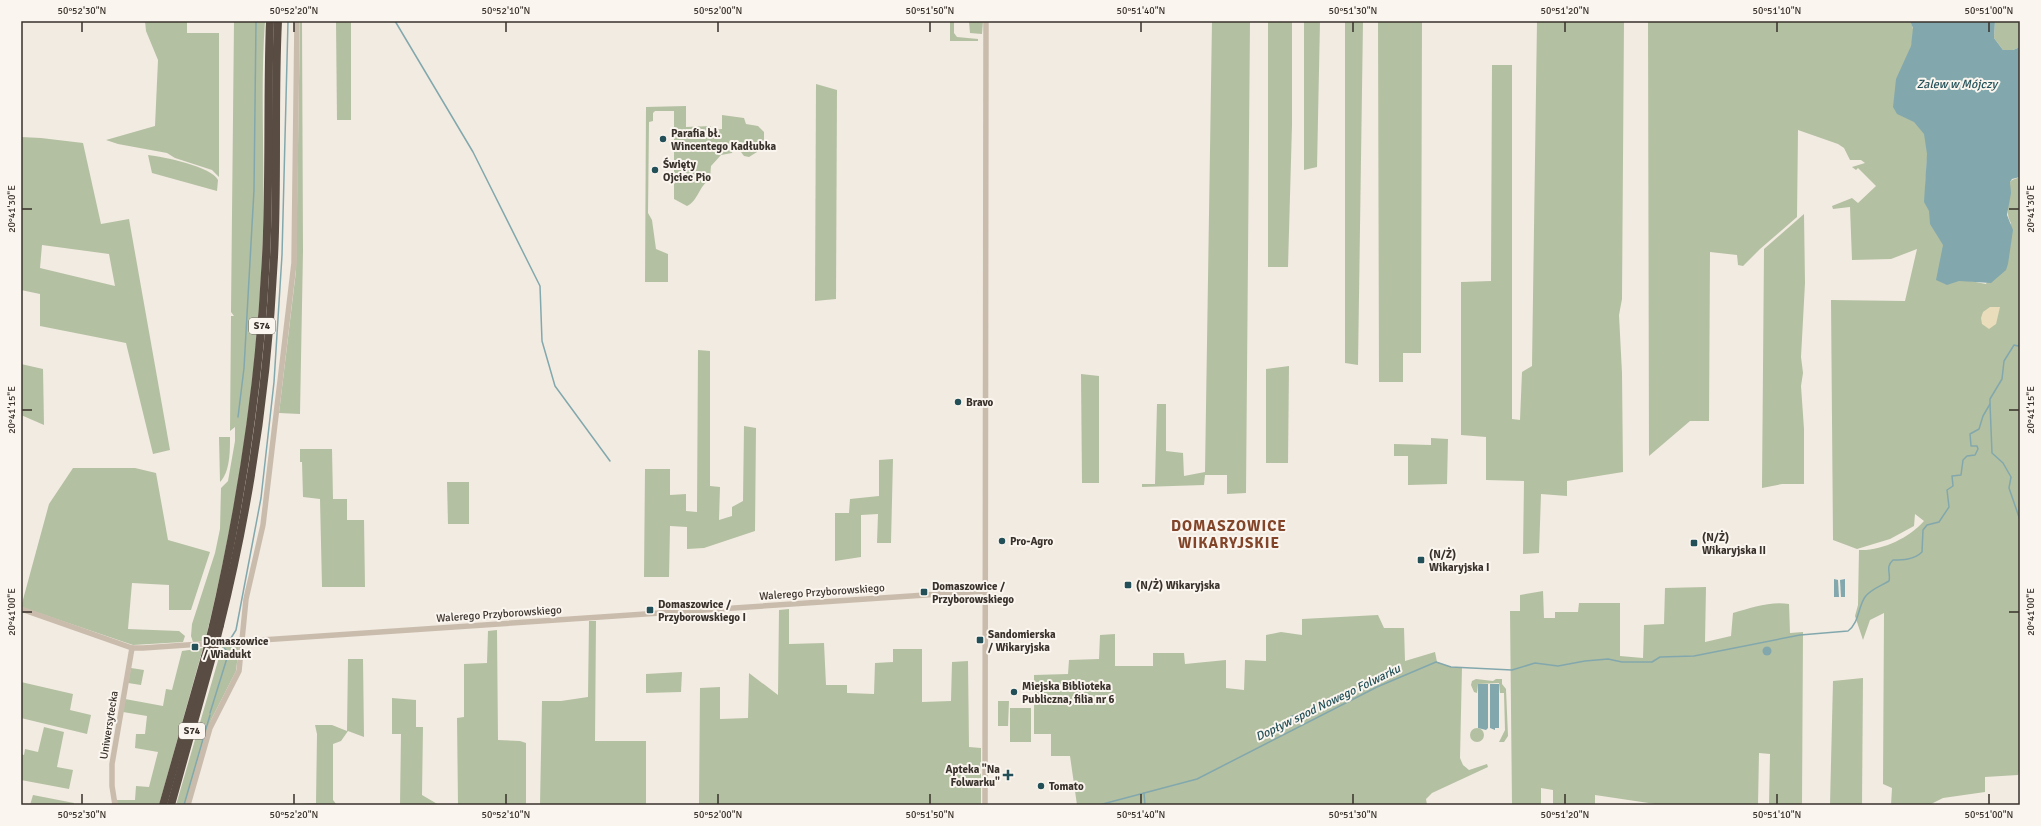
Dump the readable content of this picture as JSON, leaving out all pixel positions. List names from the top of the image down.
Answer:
{
  "streets": {
    "highway": ["S74"],
    "street": ["Walerego Przyborowskiego", "Uniwersytecka"]
  },
  "crossings": [
    ["Walerego Przyborowskiego", "Uniwersytecka"]
  ],
  "districts": ["DOMASZOWICE WIKARYJSKIE"],
  "water": ["Zalew w Mójczy", "Dopływ spod Nowego Folwarku"],
  "places": {
    "other": [
      "Parafia bł. Wincentego Kadłubka",
      "Święty Ojciec Pio",
      "Bravo",
      "Pro-Agro",
      "Miejska Biblioteka Publiczna, filia nr 6",
      "Tomato"
    ],
    "transit": [
      "(N/Ż) Wikaryjska II",
      "(N/Ż) Wikaryjska I",
      "(N/Ż) Wikaryjska",
      "Domaszowice / Przyborowskiego",
      "Domaszowice / Przyborowskiego I",
      "Sandomierska / Wikaryjska",
      "Domaszowice / Wiadukt"
    ],
    "health": ["Apteka \"Na Folwarku\""]
  },
  "coordinates": [
    "50°52'30\"N",
    "50°52'20\"N",
    "50°52'10\"N",
    "50°52'00\"N",
    "50°51'50\"N",
    "50°51'40\"N",
    "50°51'30\"N",
    "50°51'20\"N",
    "50°51'10\"N",
    "50°51'00\"N",
    "20°41'30\"E",
    "20°41'15\"E",
    "20°41'00\"E"
  ]
}
